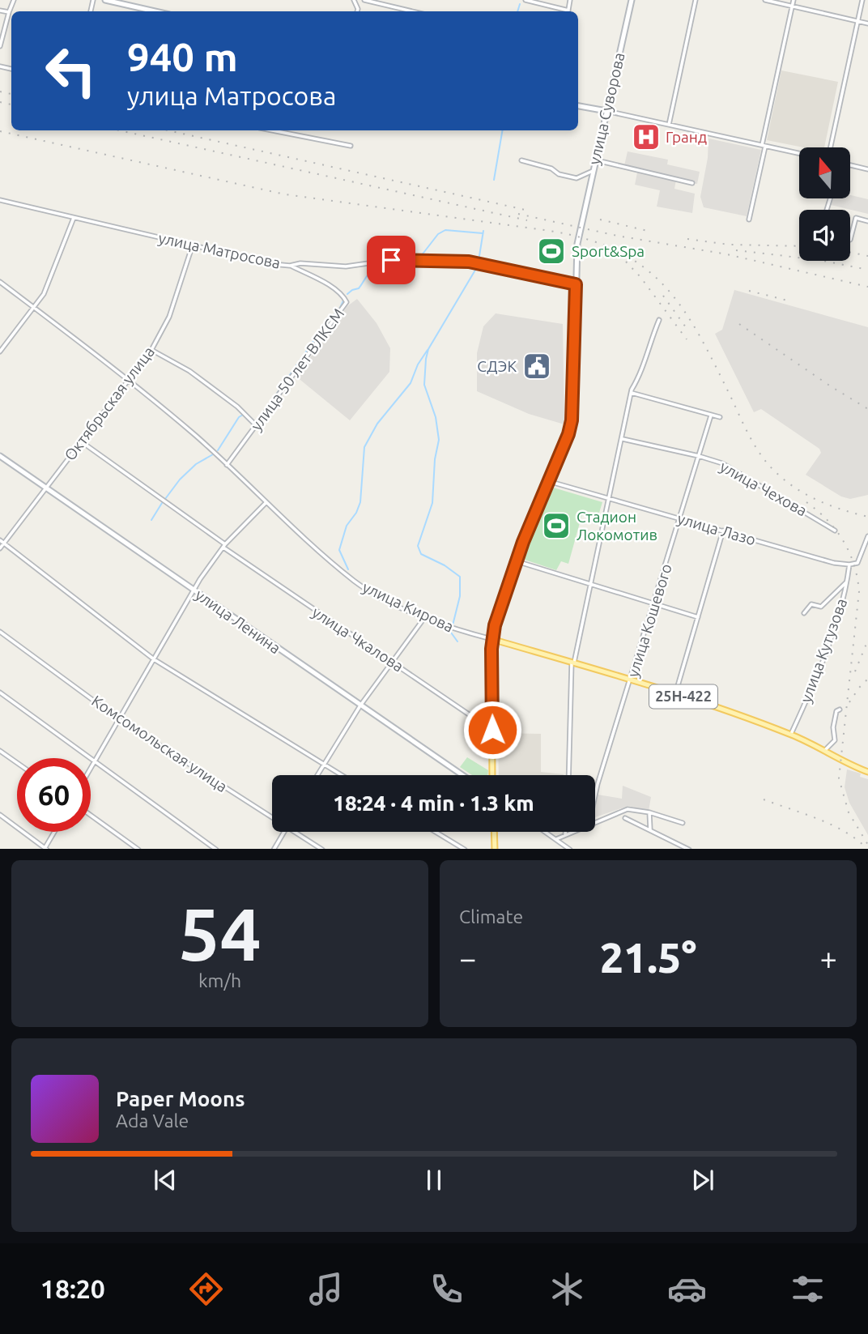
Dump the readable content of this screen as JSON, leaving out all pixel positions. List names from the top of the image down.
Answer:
{
  "streets": {
    "main road": [
      "улица Суворова",
      "улица Кирова",
      "улица Ленина",
      "25Н-422"
    ],
    "street": [
      "улица Матросова",
      "улица 50 лет ВЛКСМ",
      "Октябрьская улица",
      "улица Чехова",
      "улица Лазо",
      "улица Кошевого",
      "улица Чкалова",
      "улица Кутузова",
      "Комсомольская улица"
    ]
  },
  "crossings": [
    ["улица Суворова", "улица Матросова"],
    ["улица Суворова", "улица Лазо"],
    ["улица Суворова", "улица Кирова"],
    ["улица Матросова", "улица 50 лет ВЛКСМ"],
    ["улица Матросова", "Октябрьская улица"],
    ["улица 50 лет ВЛКСМ", "улица Кирова"],
    ["Октябрьская улица", "улица Кирова"],
    ["Октябрьская улица", "улица Ленина"],
    ["Октябрьская улица", "улица Чкалова"],
    ["улица Чехова", "улица Кошевого"],
    ["улица Лазо", "улица Кошевого"],
    ["улица Лазо", "улица Кутузова"],
    ["улица Кирова", "улица Кошевого"],
    ["улица Кирова", "улица Кутузова"]
  ],
  "places": {
    "hospital": ["Гранд"],
    "sports": ["Sport&Spa", "Стадион Локомотив"],
    "public building": ["СДЭК"]
  },
  "north": "top",
  "page": {
    "turn": ["940 m", "улица Матросова"],
    "limit": "60",
    "trip": "18:24 · 4 min · 1.3 km",
    "tile": [
      ["54", "km/h"],
      "Climate"
    ],
    "heat": ["−", "21.5°", "+"],
    "song": ["Paper Moons", "Ada Vale"],
    "tabs": "18:20"
  }
}
